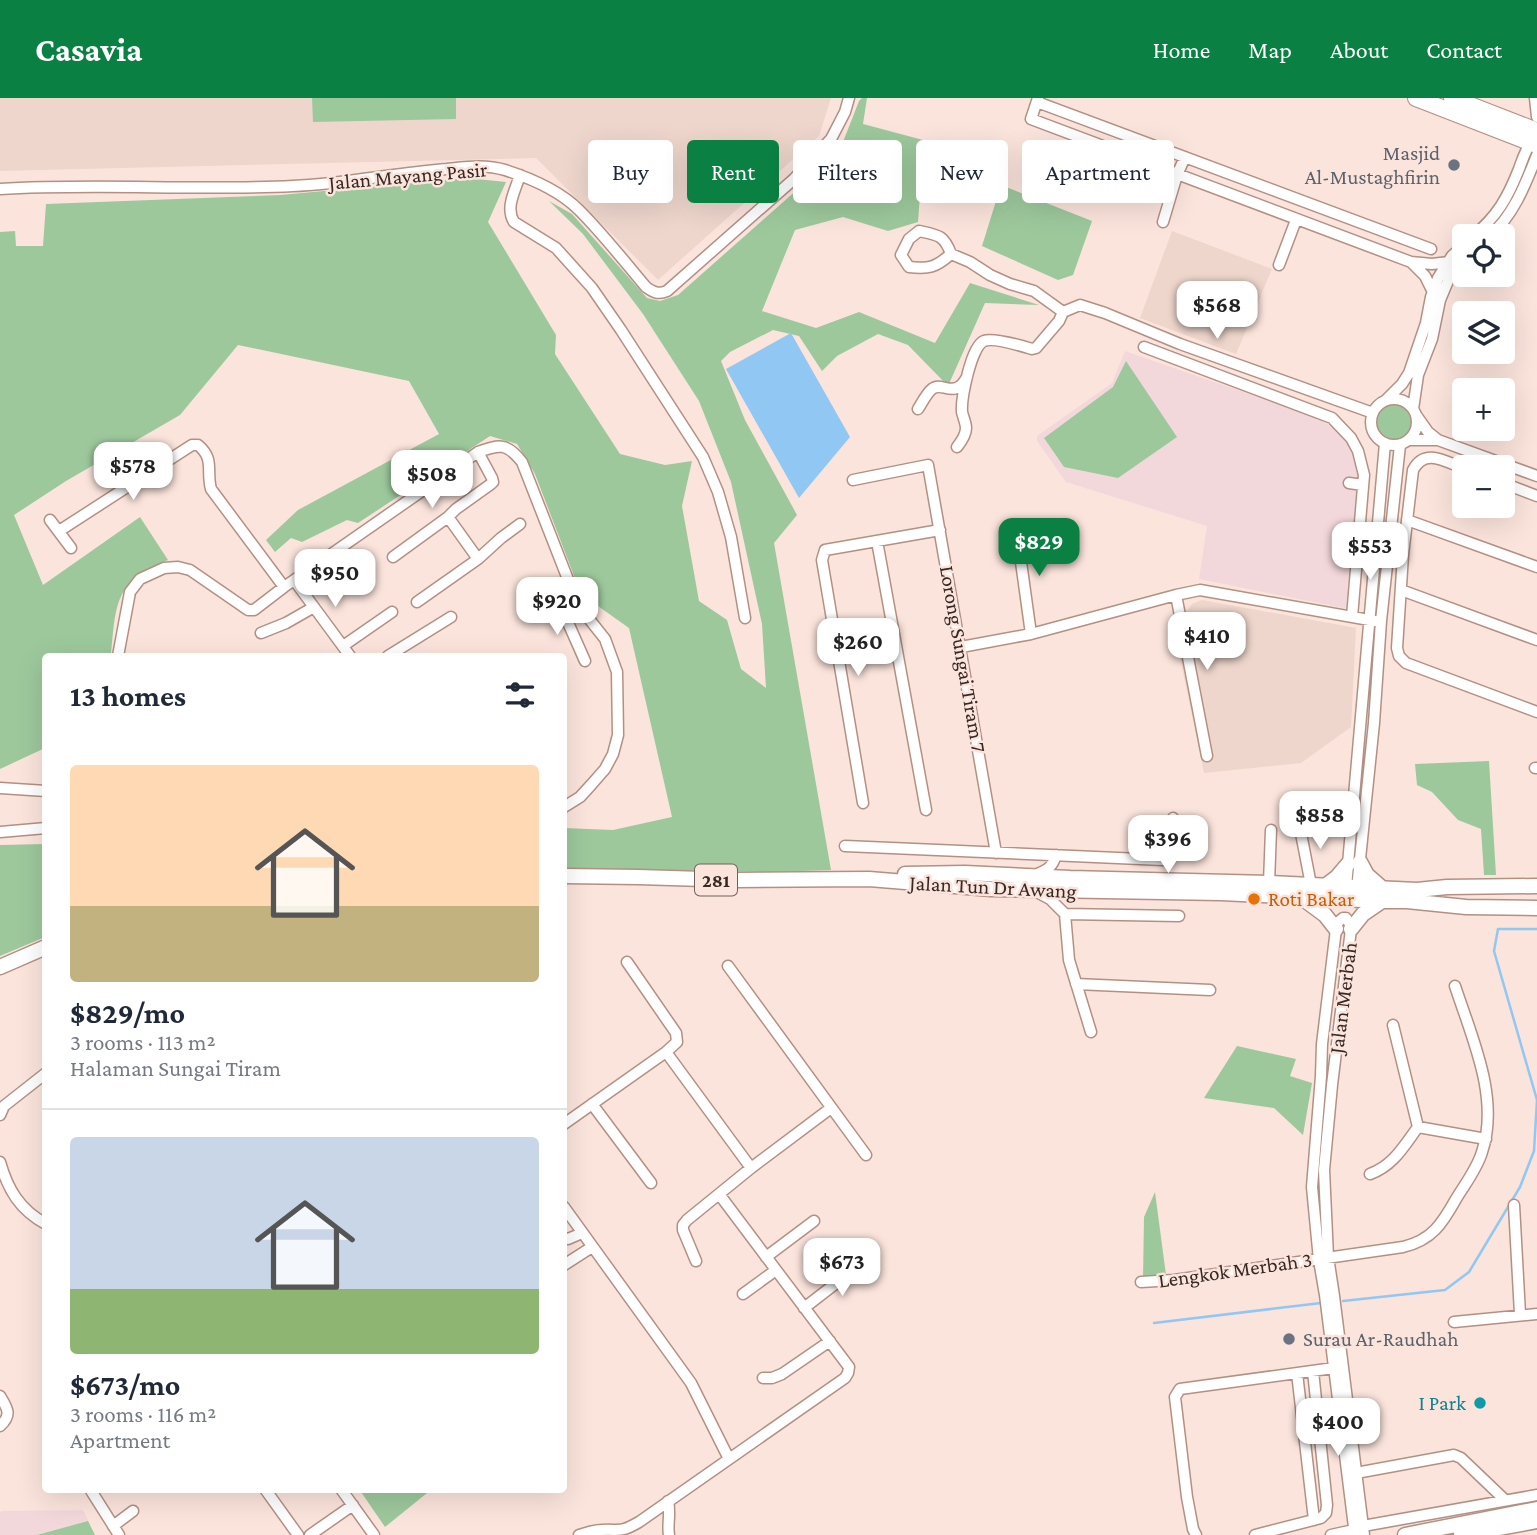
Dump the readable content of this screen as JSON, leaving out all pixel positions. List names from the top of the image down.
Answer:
{
  "streets": {
    "main road": ["281", "Jalan Tun Dr Awang"],
    "street": [
      "Jalan Mayang Pasir",
      "Lorong Sungai Tiram 7",
      "Jalan Merbah",
      "Lengkok Merbah 3"
    ]
  },
  "crossings": [
    ["Jalan Merbah", "Lengkok Merbah 3"]
  ],
  "places": [
    "Masjid Al-Mustaghfirin",
    "Roti Bakar",
    "Surau Ar-Raudhah",
    "I Park"
  ],
  "page": {
    "header": "Casavia",
    "nav": [
      "Home",
      "Map",
      "About",
      "Contact"
    ],
    "chip": [
      "Buy",
      "Rent",
      "Filters",
      "New",
      "Apartment"
    ],
    "map_buttons": ["+", "−"],
    "price": [
      "$568",
      "$578",
      "$508",
      "$829",
      "$553",
      "$950",
      "$920",
      "$410",
      "$260",
      "$858",
      "$396",
      "$673",
      "$400"
    ],
    "heading": "13 homes",
    "list": [
      {
        "name": "$829/mo",
        "note": "3 rooms · 113 m² · Halaman Sungai Tiram"
      },
      {
        "name": "$673/mo",
        "note": "3 rooms · 116 m² · Apartment"
      }
    ]
  }
}
